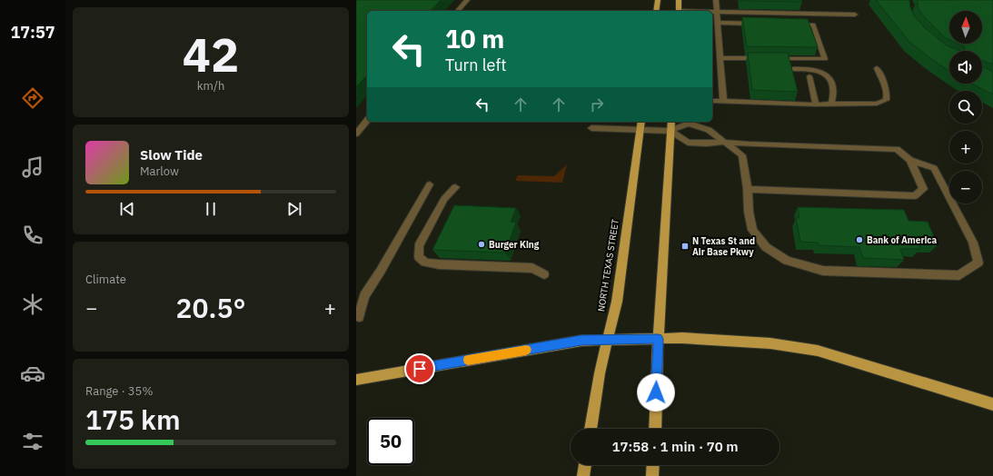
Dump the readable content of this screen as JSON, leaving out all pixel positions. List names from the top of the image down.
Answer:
{
  "streets": {
    "main road": ["NORTH TEXAS STREET"]
  },
  "places": {
    "other": ["Bank of America", "Burger King"],
    "transit": ["N Texas St and Air Base Pkwy"]
  },
  "north": "top",
  "page": {
    "tabs": "17:57",
    "tile": [
      ["42", "km/h"],
      "Climate",
      ["Range · 35%", "175 km"]
    ],
    "map_buttons": ["+", "−"],
    "turn": ["10 m", "Turn left"],
    "song": ["Slow Tide", "Marlow"],
    "heat": ["−", "20.5°", "+"],
    "limit": "50",
    "trip": "17:58 · 1 min · 70 m"
  }
}
